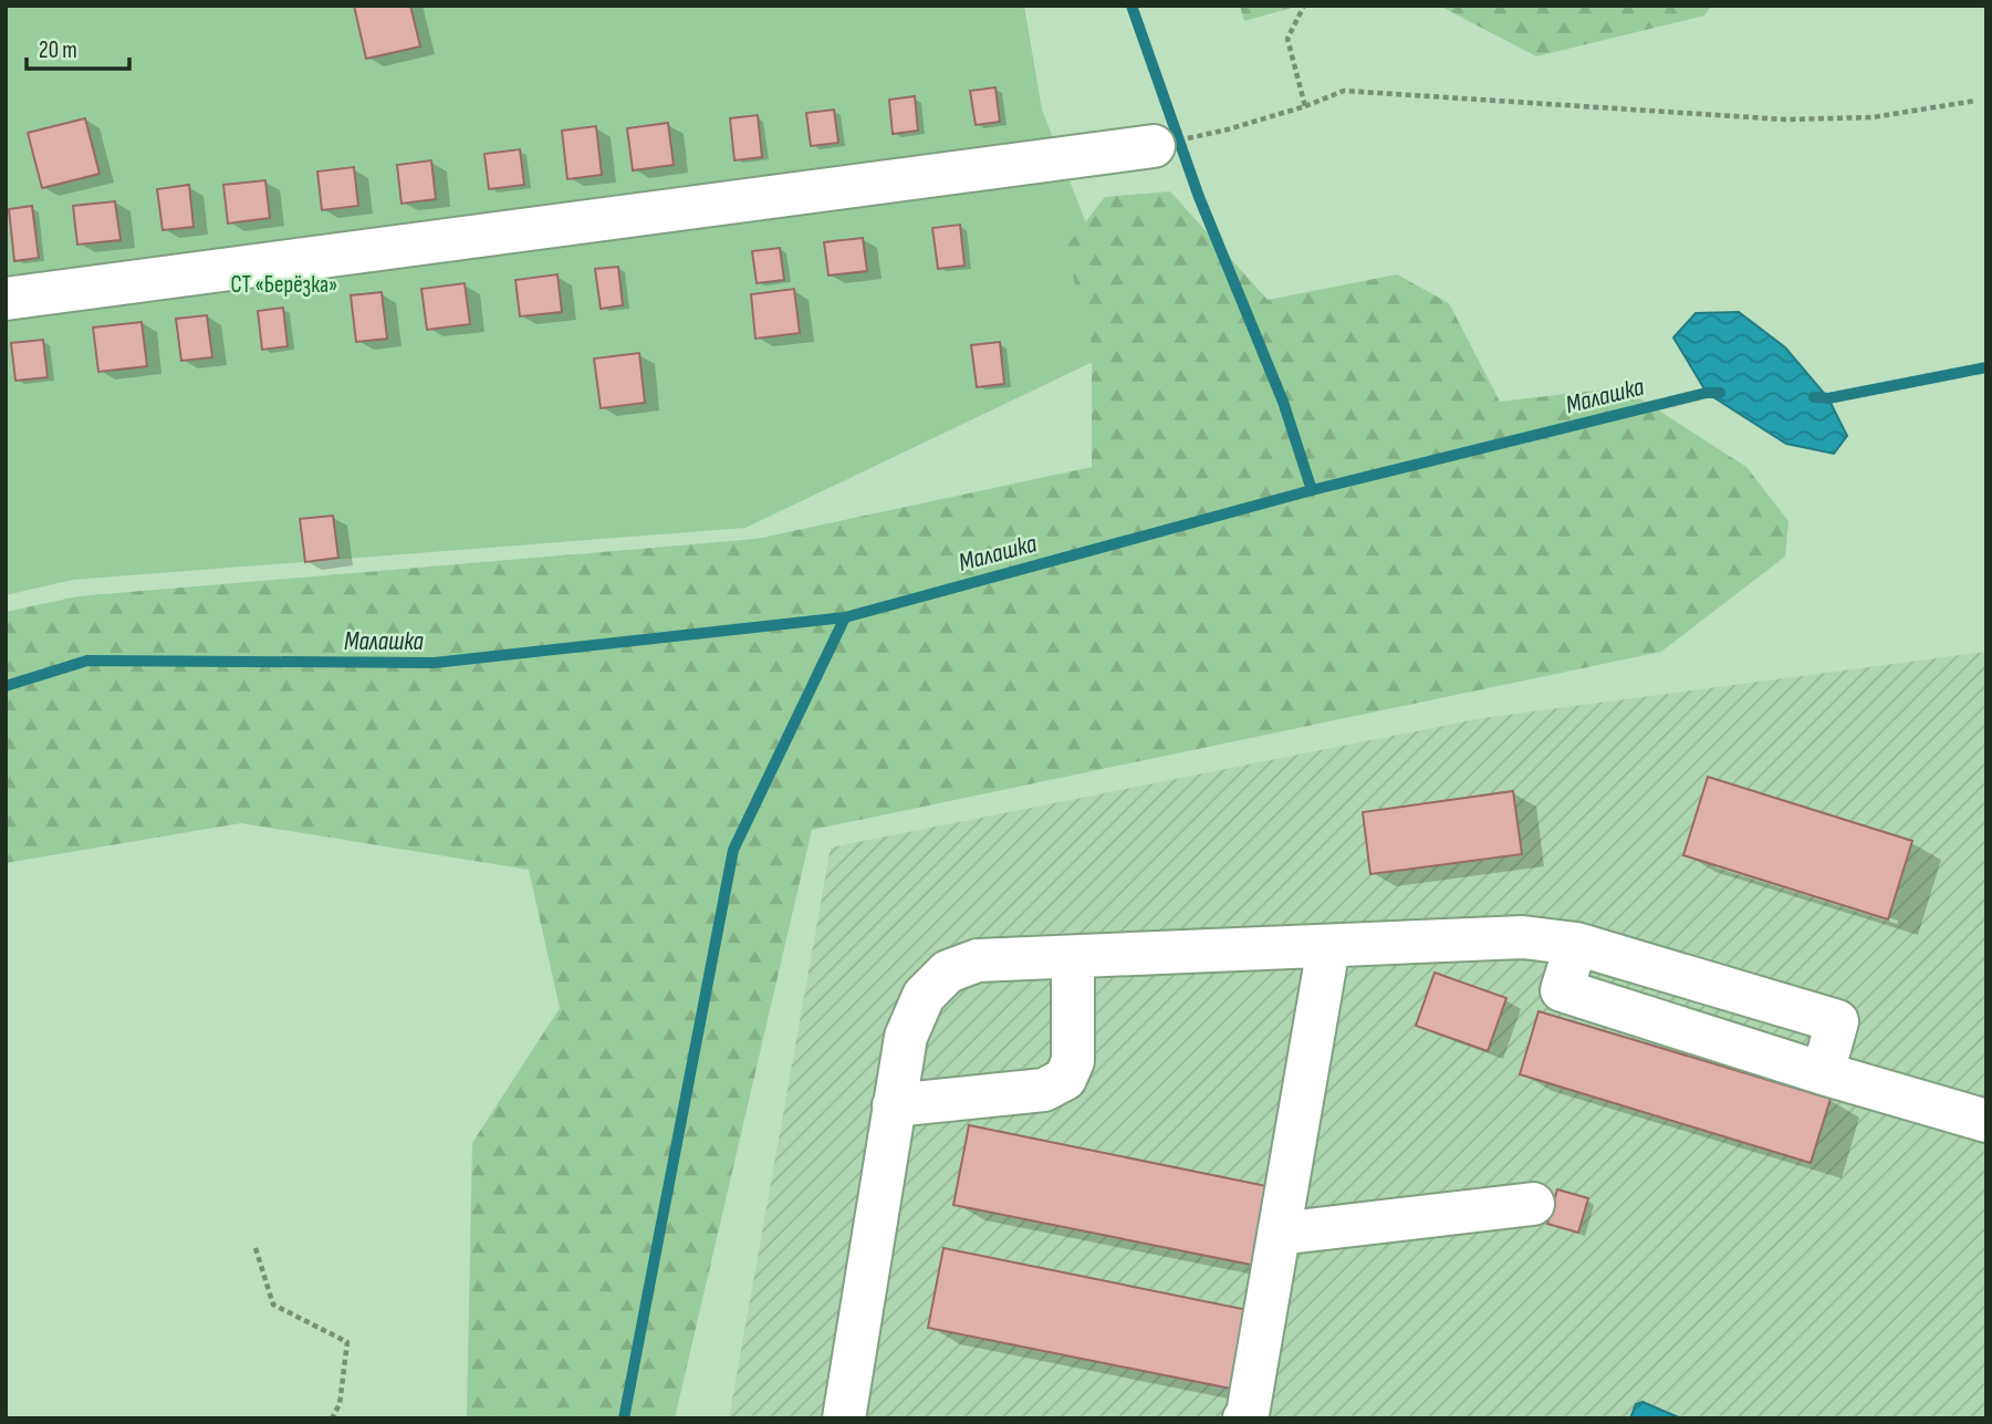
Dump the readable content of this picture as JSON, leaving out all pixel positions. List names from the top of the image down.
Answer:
{
  "water": ["Малашка"],
  "parks": ["СТ «Берёзка»"],
  "scale_bar": "20 m"
}
